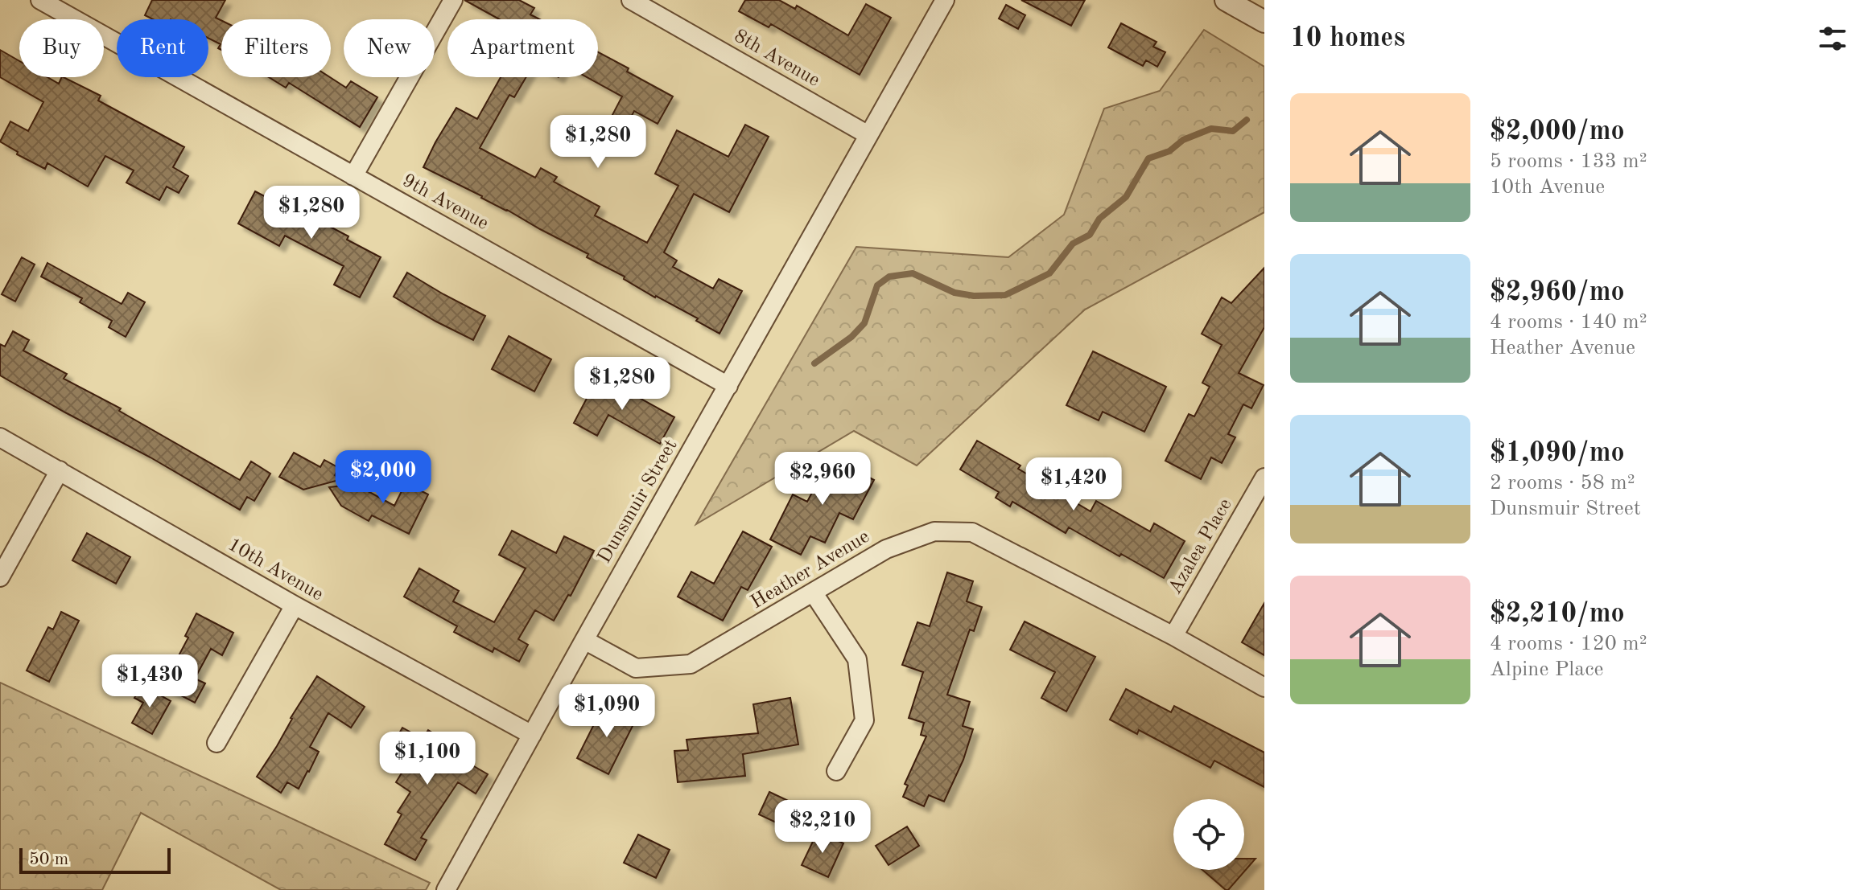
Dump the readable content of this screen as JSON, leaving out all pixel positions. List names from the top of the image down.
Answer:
{
  "streets": {
    "street": [
      "8th Avenue",
      "9th Avenue",
      "Dunsmuir Street",
      "Azalea Place",
      "10th Avenue",
      "Heather Avenue"
    ]
  },
  "crossings": [
    ["8th Avenue", "Dunsmuir Street"],
    ["9th Avenue", "Dunsmuir Street"],
    ["Dunsmuir Street", "10th Avenue"],
    ["Dunsmuir Street", "Heather Avenue"],
    ["Azalea Place", "Heather Avenue"]
  ],
  "scale_bar": "50 m",
  "page": {
    "heading": "10 homes",
    "chip": [
      "Buy",
      "Rent",
      "Filters",
      "New",
      "Apartment"
    ],
    "list": [
      {
        "name": "$2,000/mo",
        "note": "5 rooms · 133 m² · 10th Avenue"
      },
      {
        "name": "$2,960/mo",
        "note": "4 rooms · 140 m² · Heather Avenue"
      },
      {
        "name": "$1,090/mo",
        "note": "2 rooms · 58 m² · Dunsmuir Street"
      },
      {
        "name": "$2,210/mo",
        "note": "4 rooms · 120 m² · Alpine Place"
      }
    ],
    "price": [
      "$1,280",
      "$1,280",
      "$1,280",
      "$2,000",
      "$2,960",
      "$1,420",
      "$1,430",
      "$1,090",
      "$1,100",
      "$2,210"
    ],
    "scale": "50 m"
  }
}
